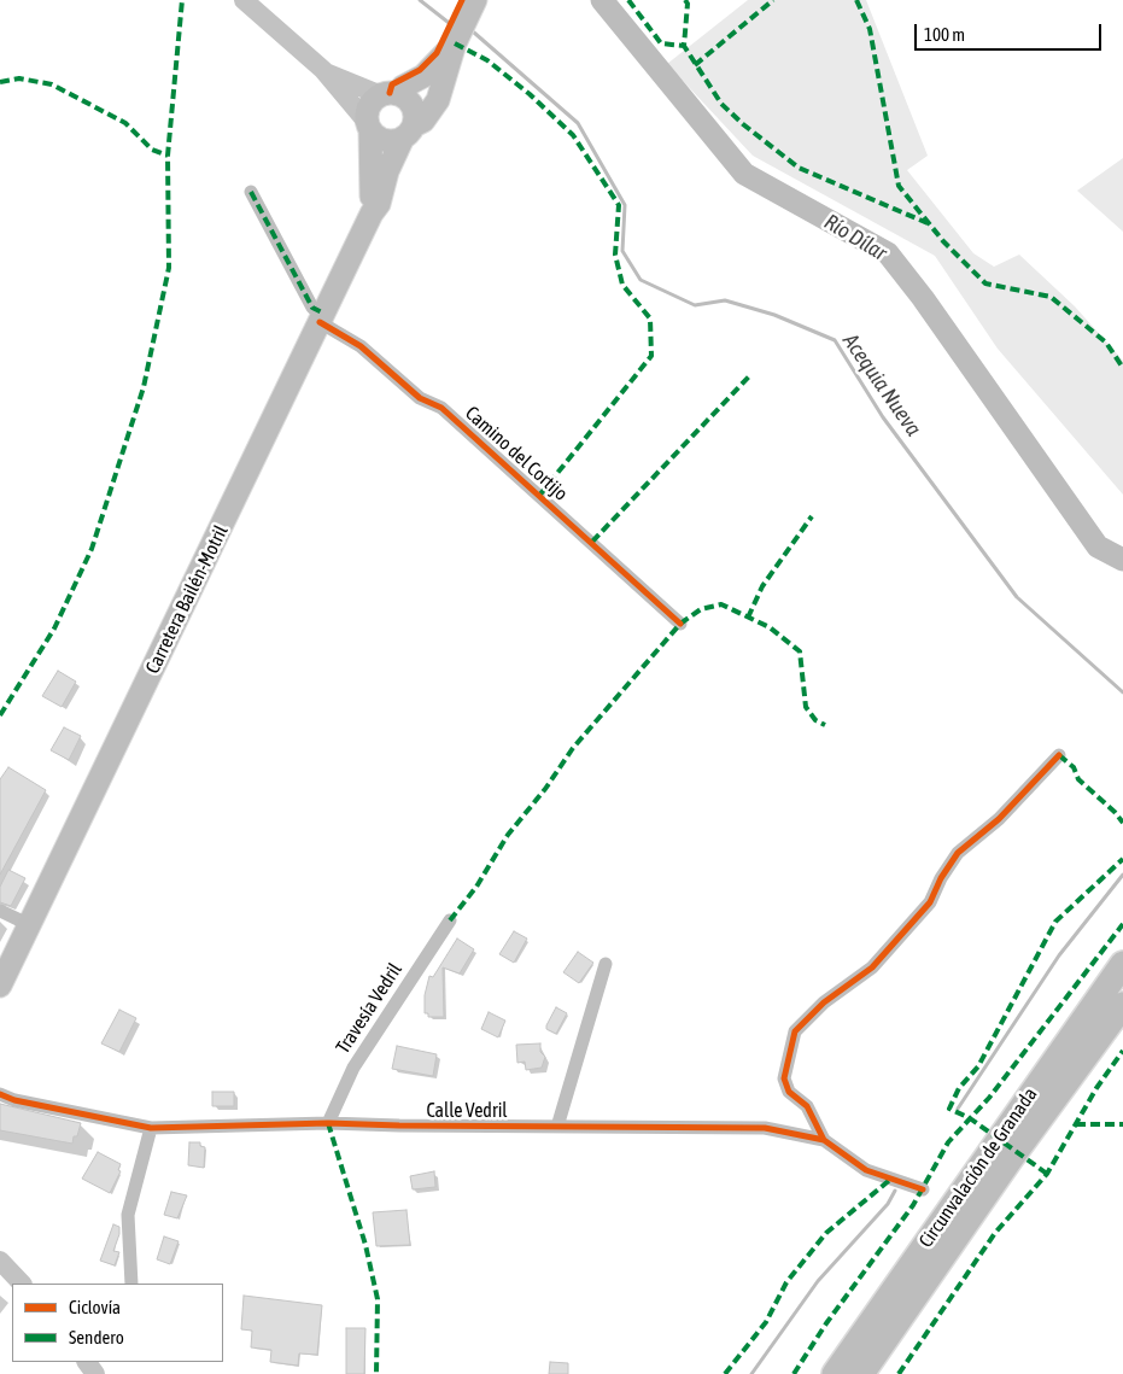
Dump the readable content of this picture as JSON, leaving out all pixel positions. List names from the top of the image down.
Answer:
{
  "streets": {
    "highway": ["Circunvalación de Granada"],
    "main road": ["Carretera Bailén-Motril"],
    "street": ["Camino del Cortijo", "Travesía Vedril", "Calle Vedril"]
  },
  "crossings": [
    ["Camino del Cortijo", "Carretera Bailén-Motril"],
    ["Travesía Vedril", "Calle Vedril"]
  ],
  "water": ["Río Dílar", "Acequia Nueva"],
  "legend": ["Ciclovía", "Sendero"],
  "scale_bar": "100 m"
}
